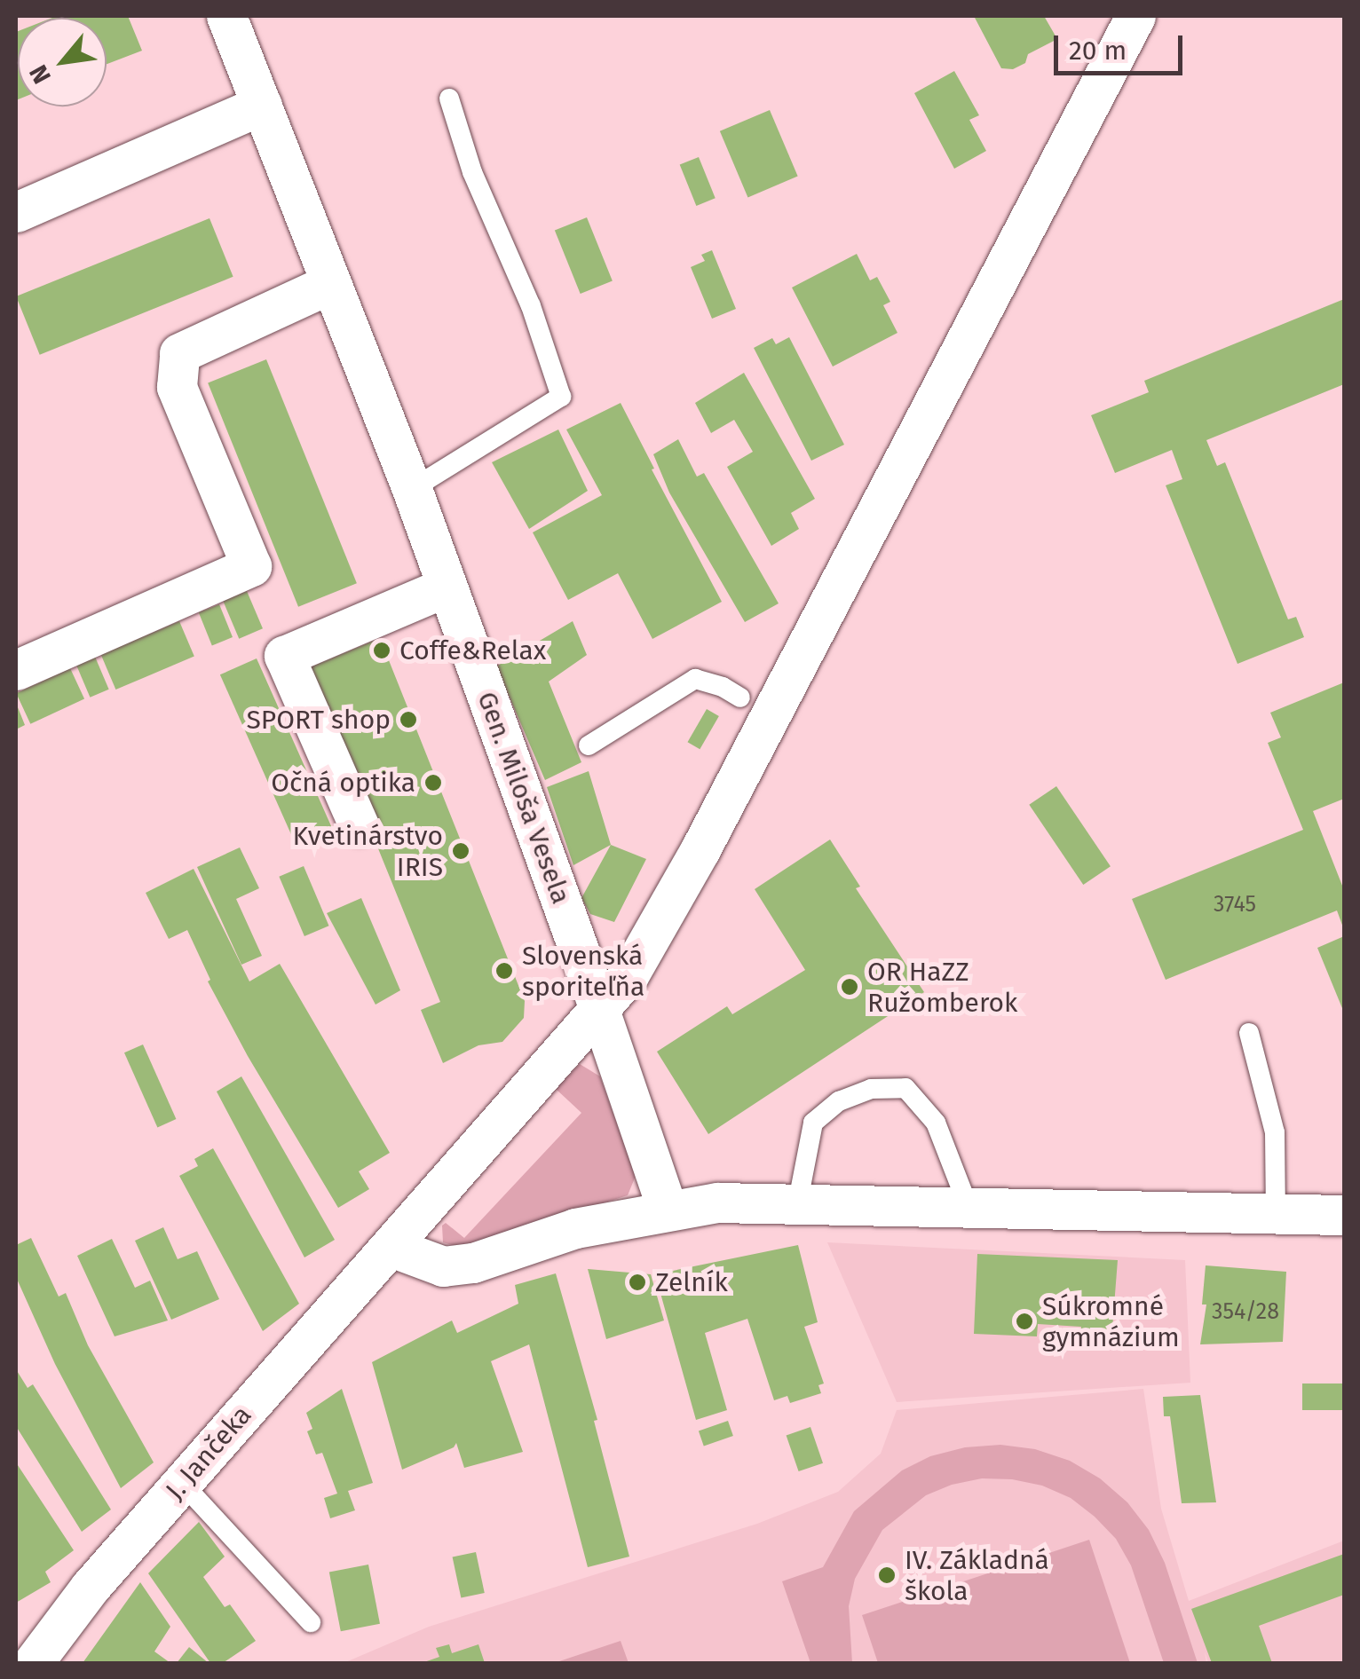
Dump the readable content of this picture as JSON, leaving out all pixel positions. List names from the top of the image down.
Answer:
{
  "streets": {
    "street": ["Gen. Miloša Vesela", "J. Jančeka"]
  },
  "crossings": [
    ["Gen. Miloša Vesela", "J. Jančeka"]
  ],
  "places": [
    "Coffe&Relax",
    "SPORT shop",
    "Očná optika",
    "Kvetinárstvo IRIS",
    "Slovenská sporiteľňa",
    "OR HaZZ Ružomberok",
    "Zelník",
    "Súkromné gymnázium",
    "IV. Základná škola"
  ],
  "house_numbers": ["3745", "354/28"],
  "scale_bar": "20 m",
  "north": "bottom left"
}
